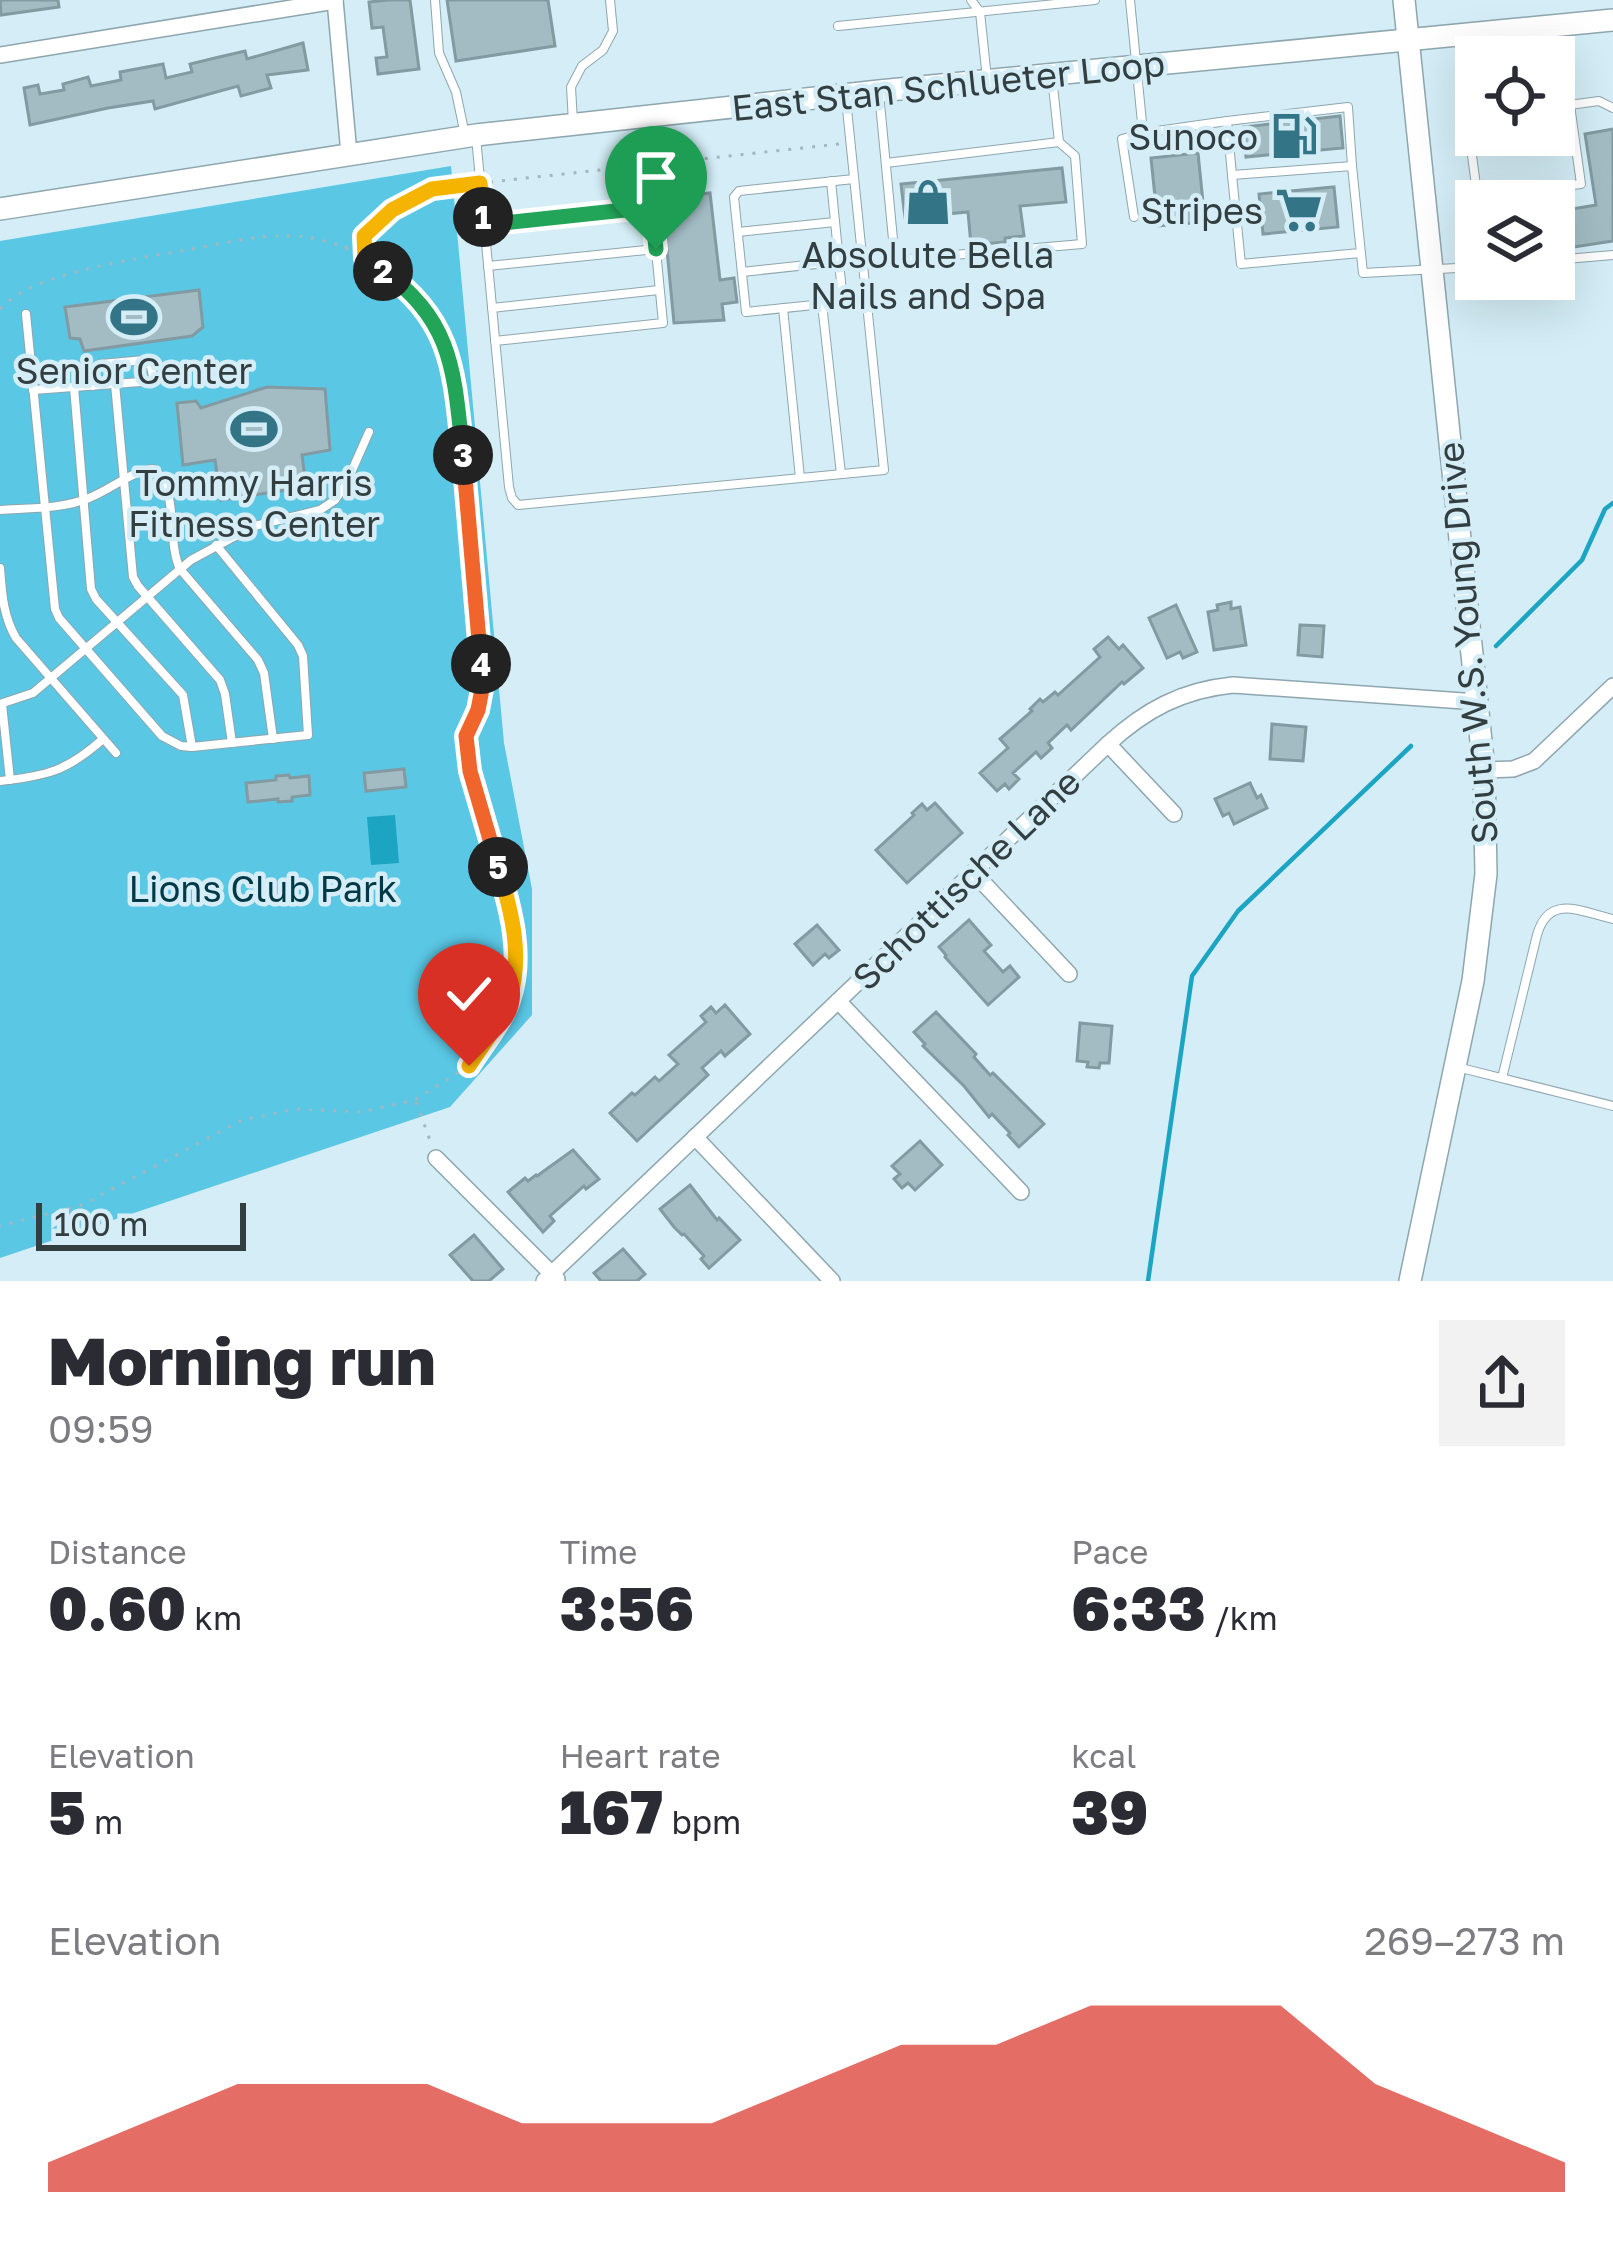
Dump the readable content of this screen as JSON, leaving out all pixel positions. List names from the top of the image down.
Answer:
{
  "streets": {
    "main road": ["East Stan Schlueter Loop", "South W.S. Young Drive"],
    "street": ["Schottische Lane"]
  },
  "crossings": [
    ["East Stan Schlueter Loop", "South W.S. Young Drive"],
    ["South W.S. Young Drive", "Schottische Lane"]
  ],
  "parks": ["Lions Club Park"],
  "places": {
    "fuel station": ["Sunoco"],
    "shop": ["Absolute Bella Nails and Spa"],
    "supermarket": ["Stripes"],
    "sports": ["Senior Center", "Tommy Harris Fitness Center"]
  },
  "scale_bar": "100 m",
  "page": {
    "pins": [
      "1",
      "2",
      "3",
      "4",
      "5"
    ],
    "scale": "100 m",
    "heading": ["Morning run", "09:59"],
    "stats": [
      ["Distance", "0.60 km"],
      ["Time", "3:56"],
      ["Pace", "6:33 /km"],
      ["Elevation", "5 m"],
      ["Heart rate", "167 bpm"],
      ["kcal", "39"]
    ],
    "chart": ["Elevation", "269–273 m"]
  }
}
